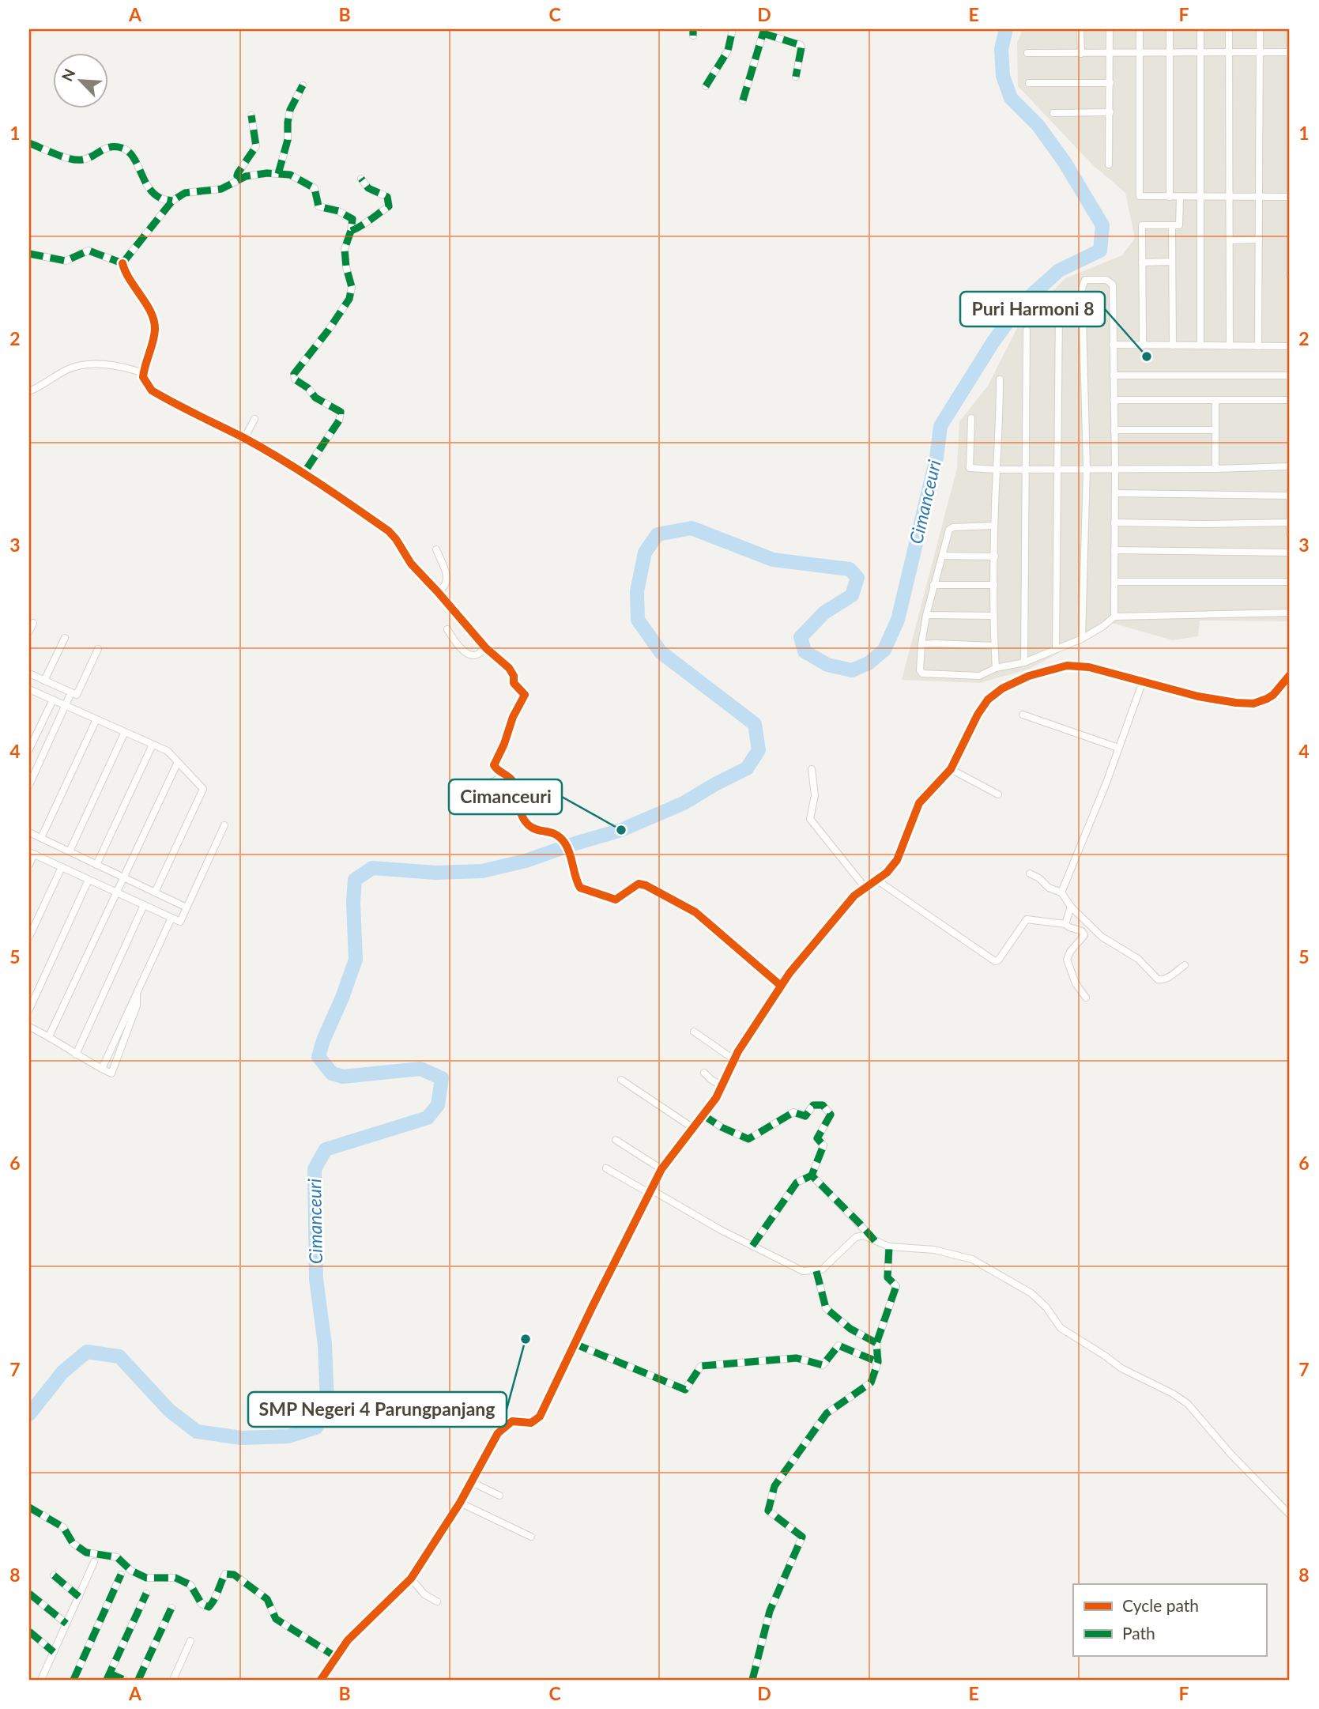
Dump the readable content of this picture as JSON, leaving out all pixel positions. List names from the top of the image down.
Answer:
{
  "water": ["Cimanceuri"],
  "places": ["Puri Harmoni 8", "Cimanceuri", "SMP Negeri 4 Parungpanjang"],
  "legend": ["Cycle path", "Path"],
  "north": "top left",
  "grid": {
    "columns": [
      "A",
      "B",
      "C",
      "D",
      "E",
      "F"
    ],
    "rows": [
      "1",
      "2",
      "3",
      "4",
      "5",
      "6",
      "7",
      "8"
    ]
  }
}
